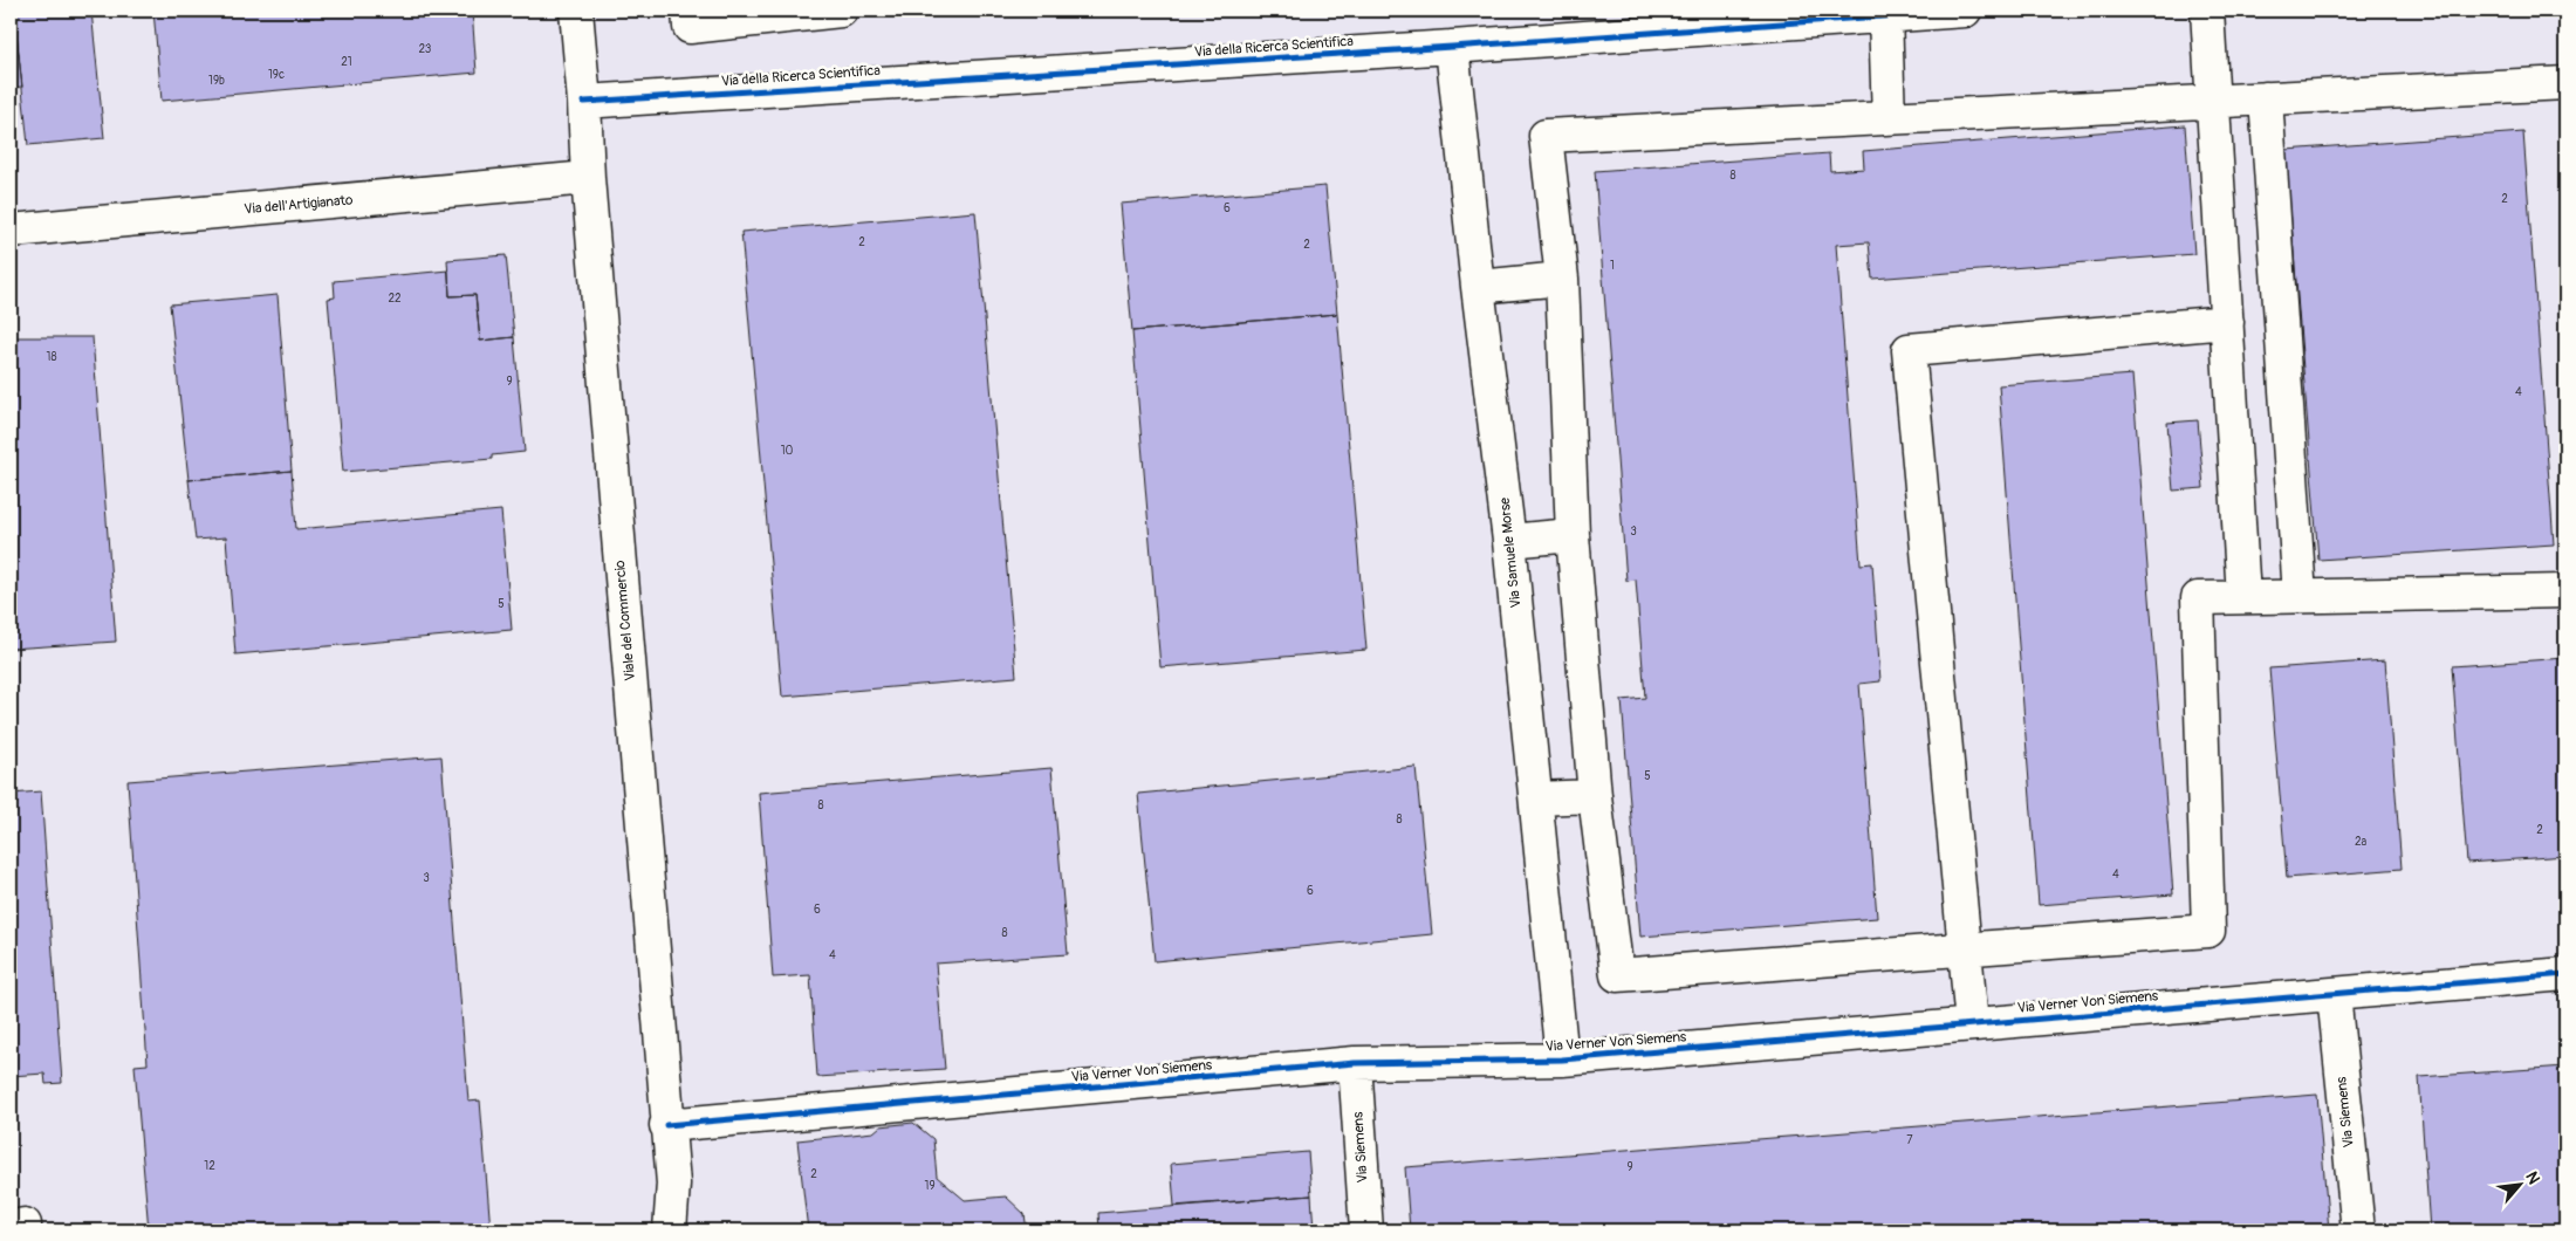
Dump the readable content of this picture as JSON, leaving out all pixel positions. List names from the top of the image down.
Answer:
{
  "streets": {
    "street": [
      "Via della Ricerca Scientifica",
      "Via dell'Artigianato",
      "Via Samuele Morse",
      "Viale del Commercio",
      "Via Verner Von Siemens",
      "Via Siemens"
    ]
  },
  "crossings": [
    ["Via della Ricerca Scientifica", "Via Samuele Morse"],
    ["Via della Ricerca Scientifica", "Viale del Commercio"],
    ["Via dell'Artigianato", "Viale del Commercio"],
    ["Via Samuele Morse", "Via Verner Von Siemens"],
    ["Viale del Commercio", "Via Verner Von Siemens"],
    ["Via Verner Von Siemens", "Via Siemens"]
  ],
  "house_numbers": [
    "23",
    "21",
    "19c",
    "19b",
    "8",
    "2",
    "6",
    "2",
    "2",
    "1",
    "22",
    "18",
    "9",
    "4",
    "10",
    "3",
    "5",
    "5",
    "8",
    "8",
    "2",
    "2a",
    "4",
    "3",
    "6",
    "6",
    "8",
    "4",
    "7",
    "12",
    "9",
    "2",
    "19"
  ],
  "north": "top right"
}
